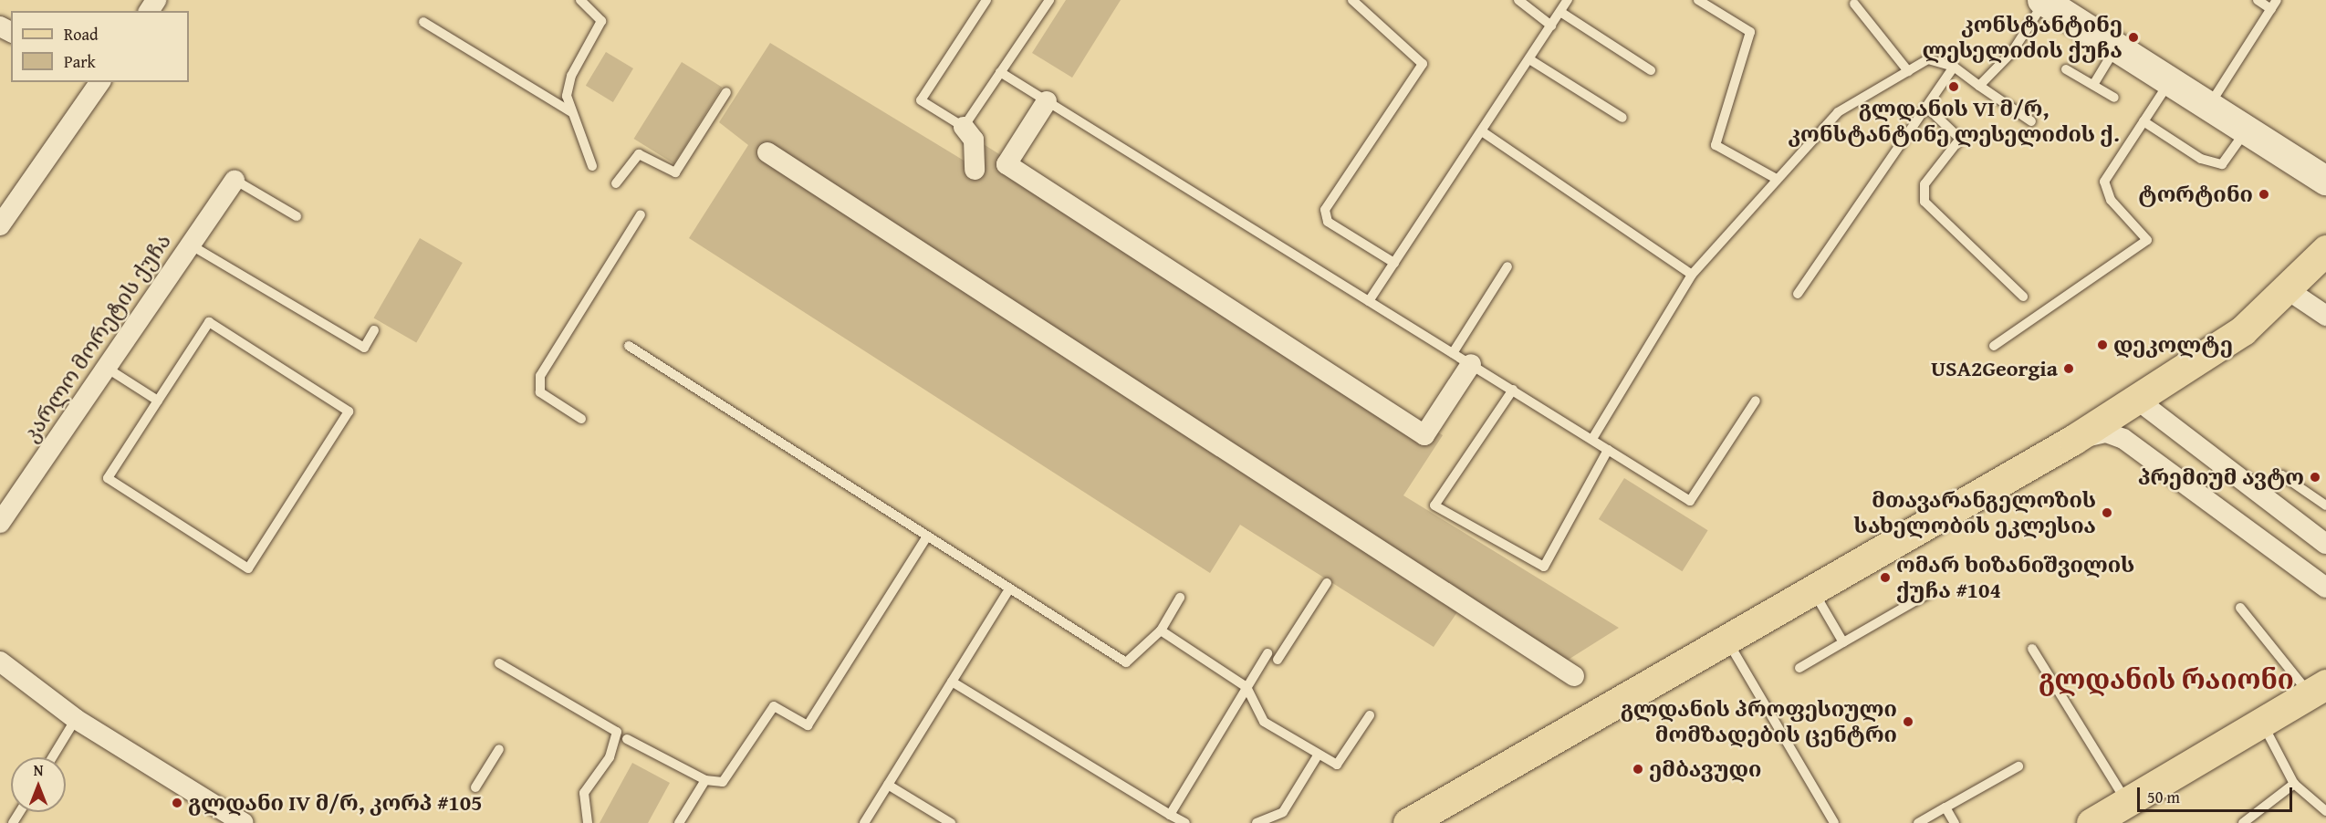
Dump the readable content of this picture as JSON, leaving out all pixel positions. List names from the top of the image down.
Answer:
{
  "streets": {
    "street": ["კარლო მორეტის ქუჩა"]
  },
  "districts": ["გლდანის რაიონი"],
  "places": [
    "კონსტანტინე ლესელიძის ქუჩა",
    "გლდანის VI მ/რ, კონსტანტინე ლესელიძის ქ.",
    "ტორტინი",
    "დეკოლტე",
    "USA2Georgia",
    "პრემიუმ ავტო",
    "მთავარანგელოზის სახელობის ეკლესია",
    "ომარ ხიზანიშვილის ქუჩა #104",
    "გლდანის პროფესიული მომზადების ცენტრი",
    "ემბავუდი",
    "გლდანი IV მ/რ, კორპ #105"
  ],
  "legend": ["Road", "Park"],
  "scale_bar": "50 m",
  "north": "top"
}
